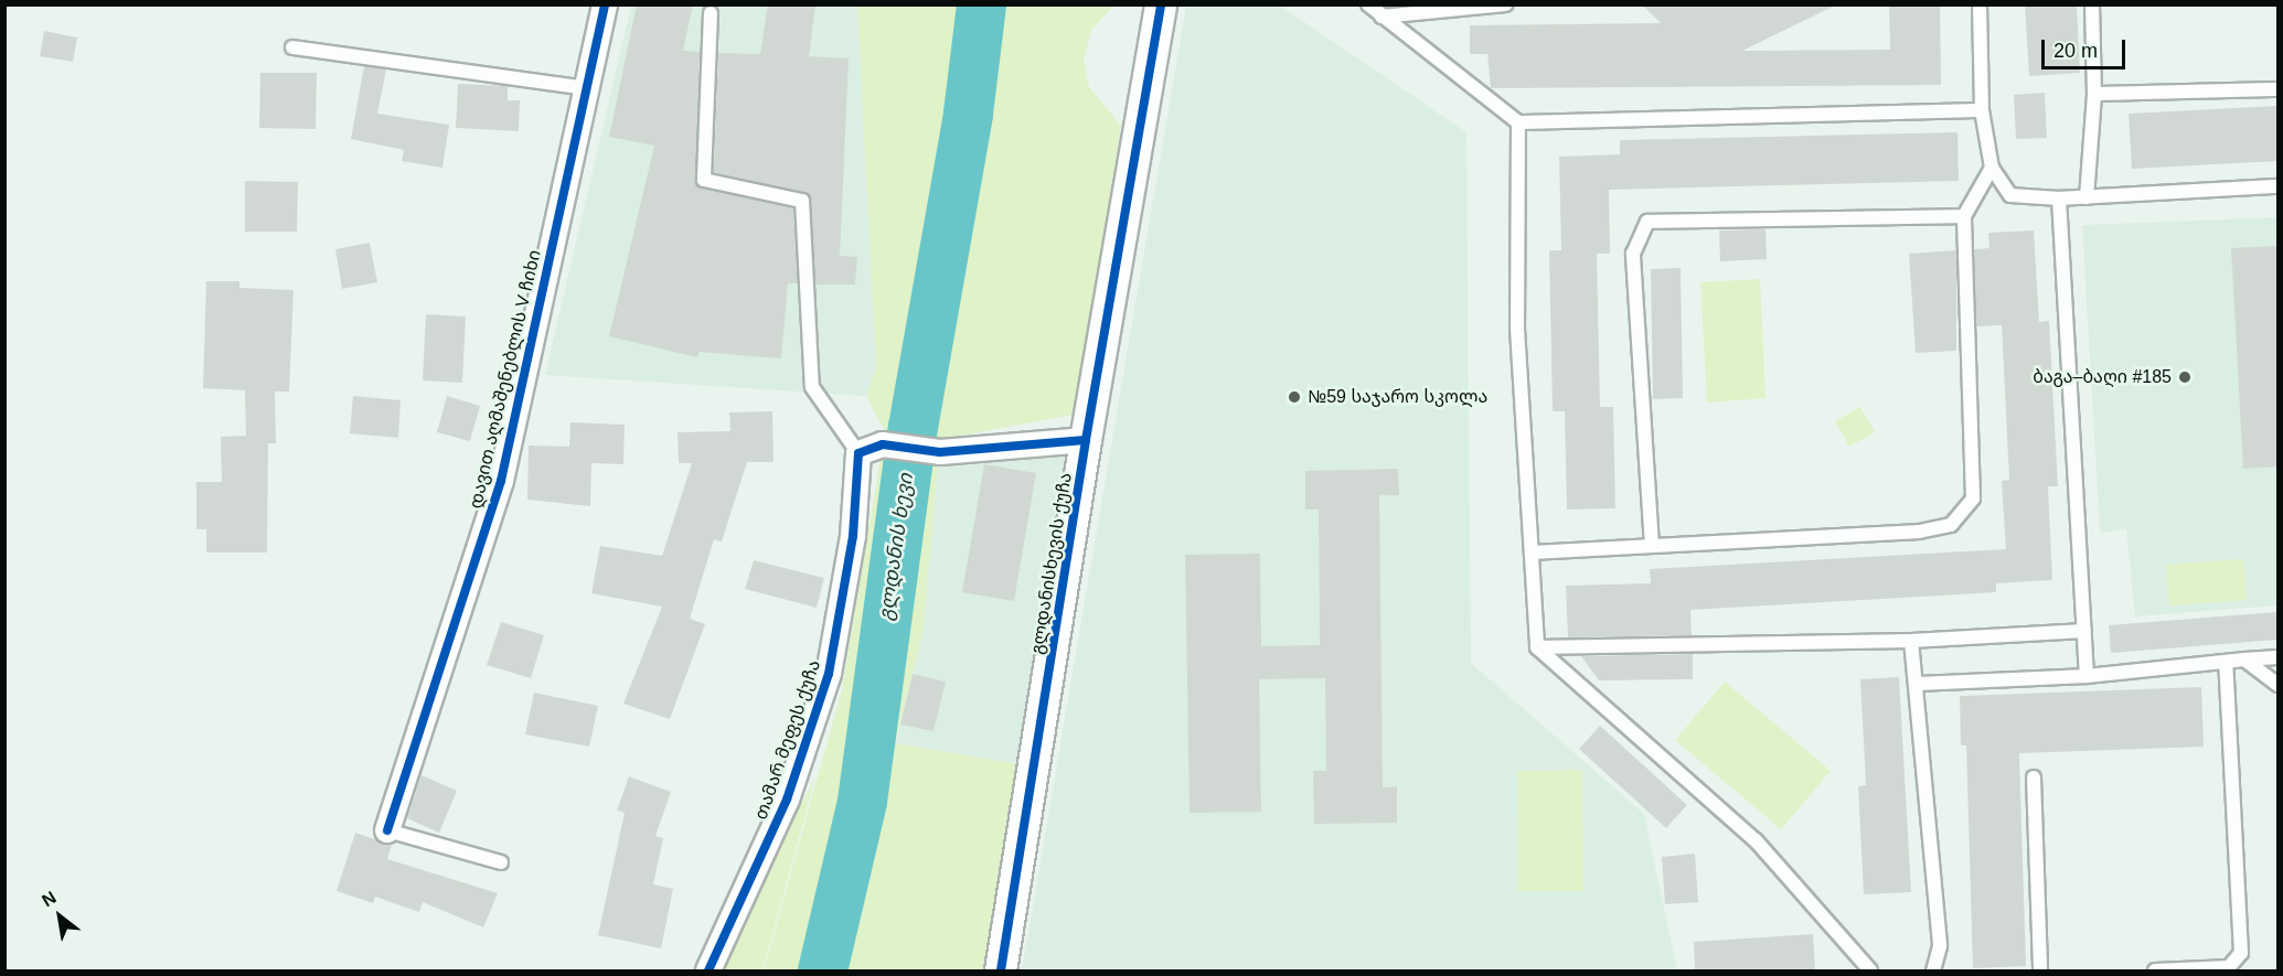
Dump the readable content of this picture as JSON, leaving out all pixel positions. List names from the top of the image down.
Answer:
{
  "streets": {
    "street": ["დავით აღმაშენებლის V ჩიხი", "გლდანისხევის ქუჩა", "თამარ მეფეს ქუჩა"]
  },
  "water": ["გლდანის ხევი"],
  "places": ["ბაგა–ბაღი #185", "№59 საჯარო სკოლა"],
  "scale_bar": "20 m",
  "north": "top left"
}
